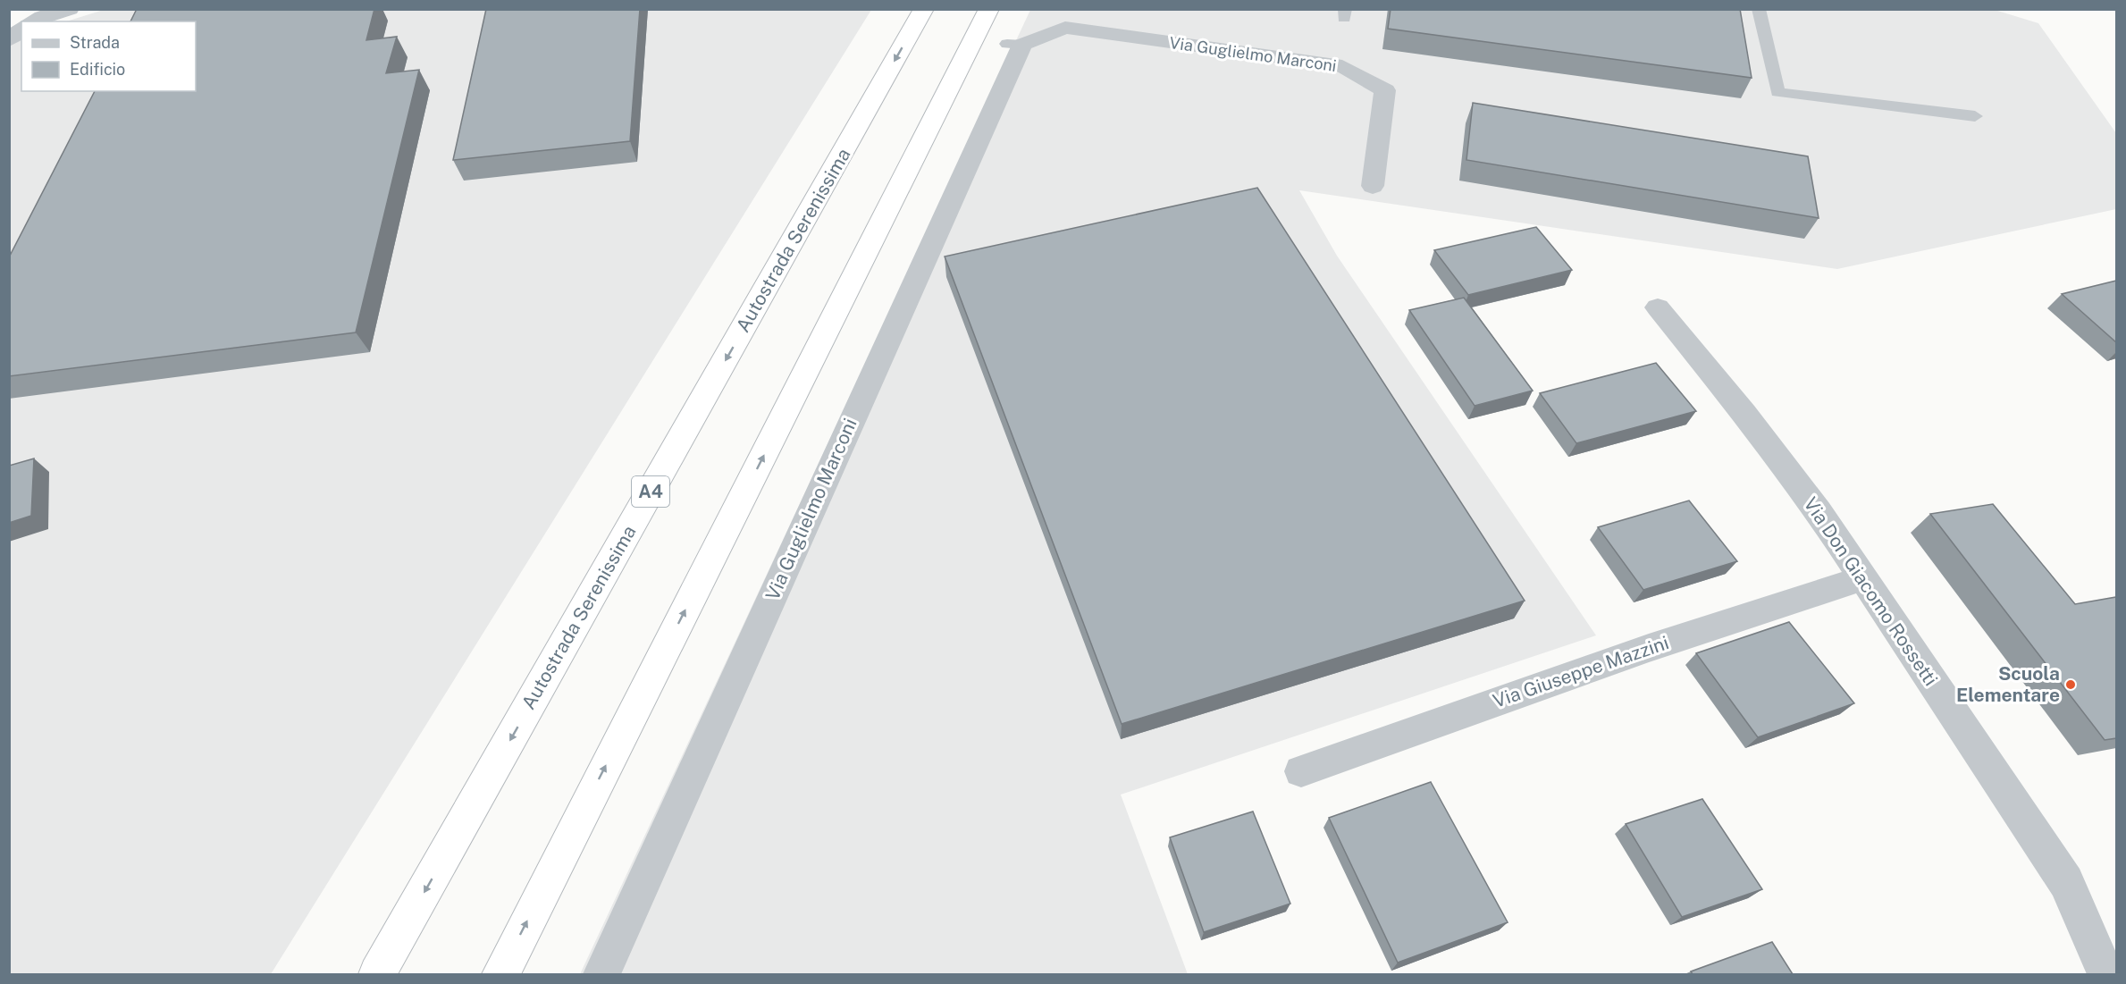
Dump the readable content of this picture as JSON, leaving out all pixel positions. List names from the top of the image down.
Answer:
{
  "streets": {
    "highway": ["Autostrada Serenissima", "A4"],
    "street": ["Via Guglielmo Marconi", "Via Don Giacomo Rossetti", "Via Giuseppe Mazzini"]
  },
  "crossings": [
    ["Via Don Giacomo Rossetti", "Via Giuseppe Mazzini"]
  ],
  "places": ["Scuola Elementare"],
  "legend": ["Strada", "Edificio"]
}
